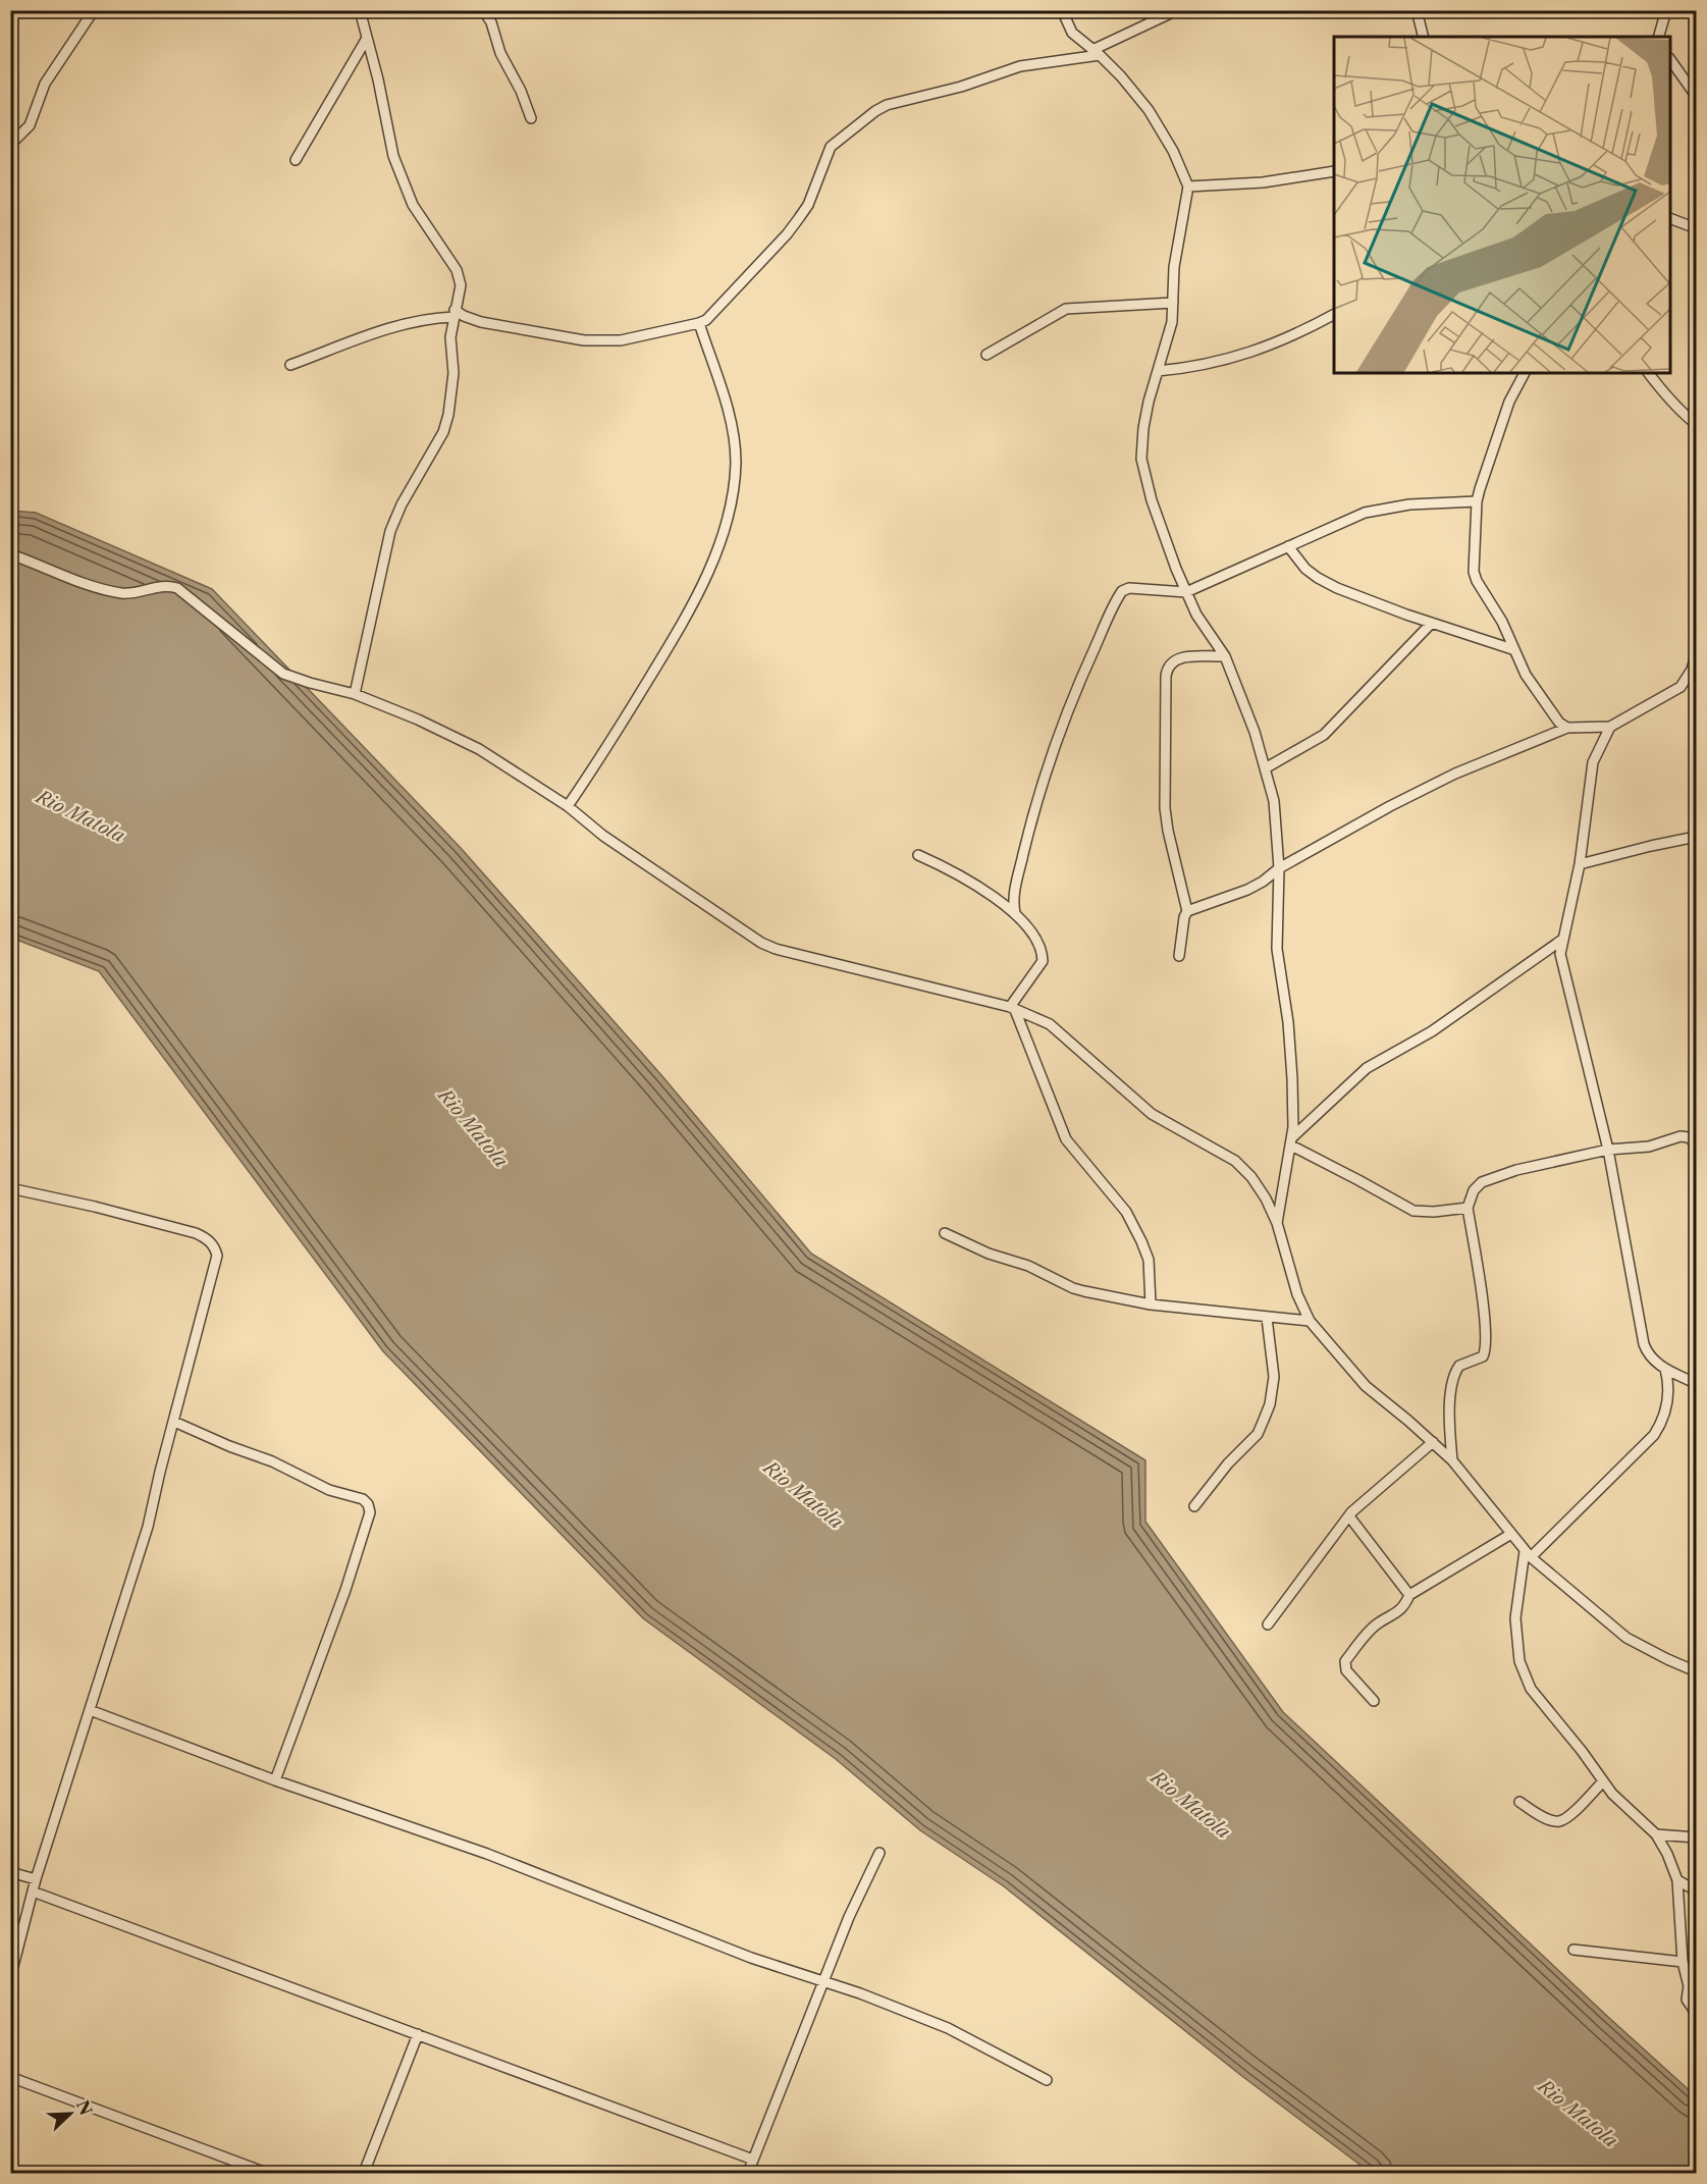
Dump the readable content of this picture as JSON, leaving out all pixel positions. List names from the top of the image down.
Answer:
{
  "water": ["Rio Matola"],
  "north": "top right"
}
